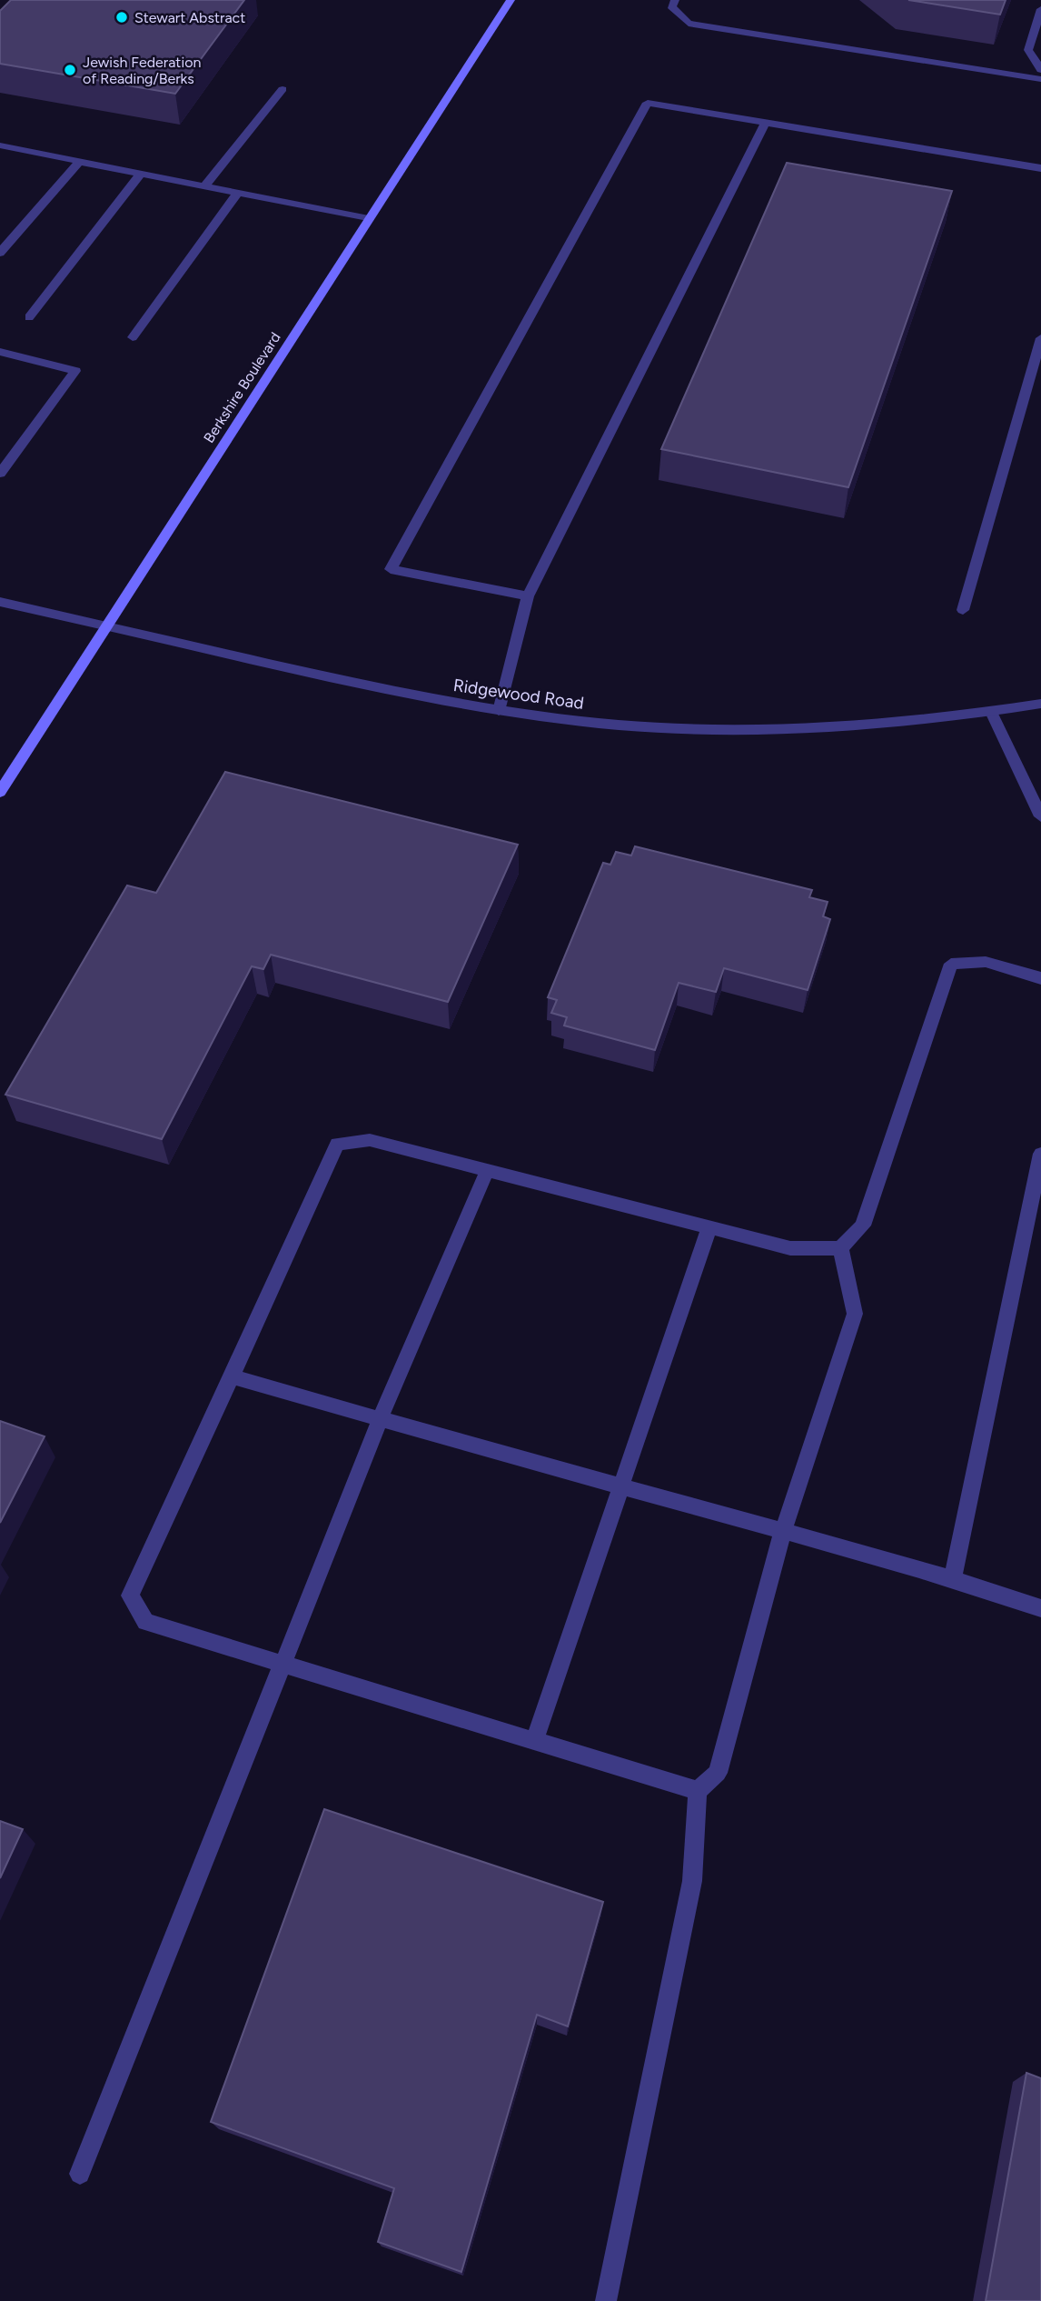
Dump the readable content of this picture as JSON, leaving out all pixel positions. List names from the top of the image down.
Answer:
{
  "streets": {
    "main road": ["Berkshire Boulevard"],
    "street": ["Ridgewood Road"]
  },
  "crossings": [
    ["Berkshire Boulevard", "Ridgewood Road"]
  ],
  "places": ["Stewart Abstract", "Jewish Federation of Reading/Berks"]
}
